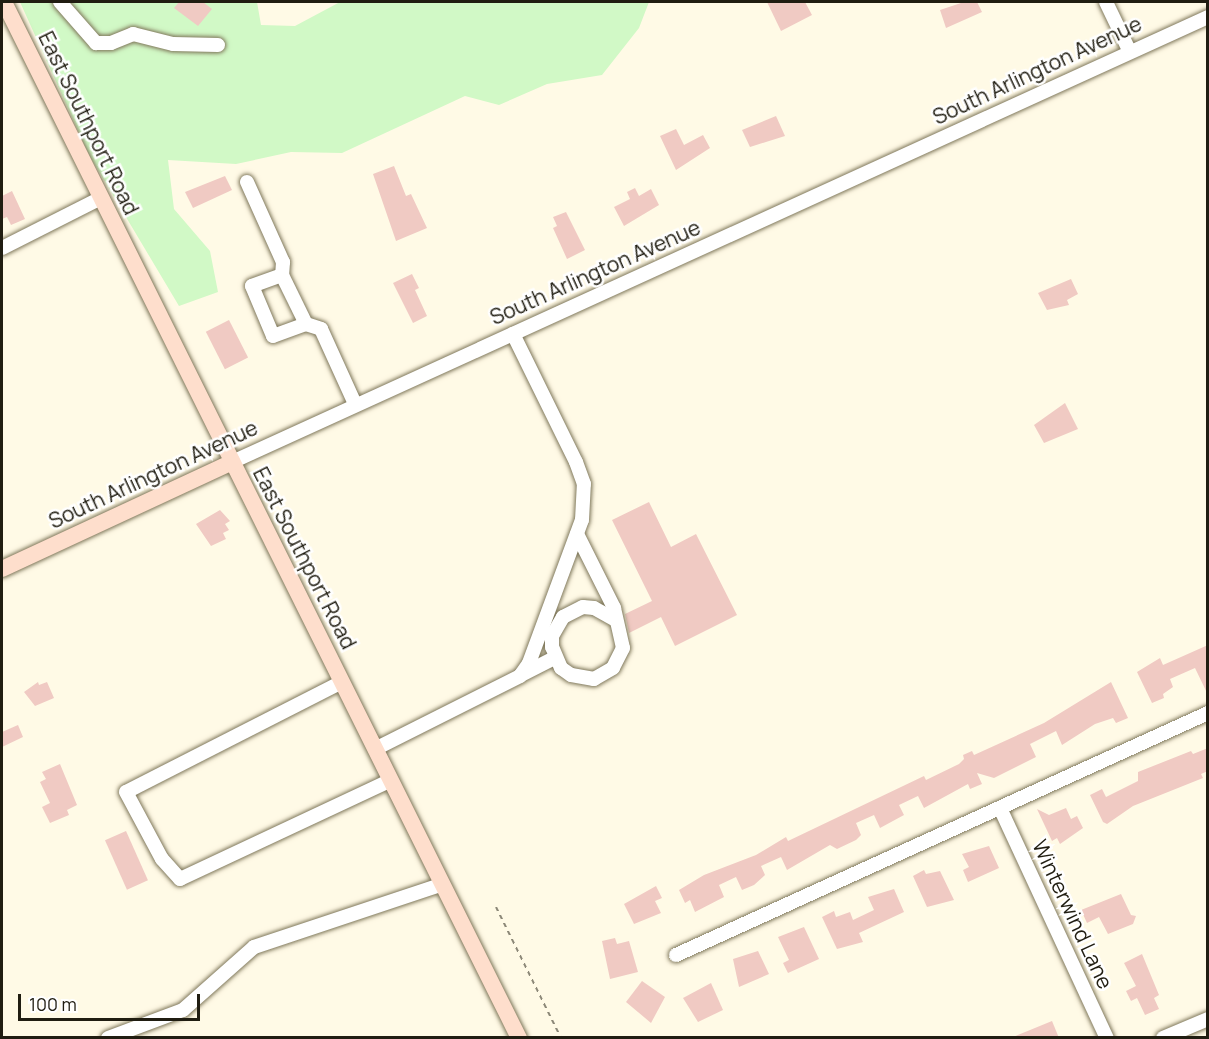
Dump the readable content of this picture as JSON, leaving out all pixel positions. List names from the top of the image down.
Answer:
{
  "streets": {
    "main road": ["South Arlington Avenue", "East Southport Road"],
    "street": ["Winterwind Lane"]
  },
  "crossings": [
    ["South Arlington Avenue", "East Southport Road"]
  ],
  "scale_bar": "100 m"
}
